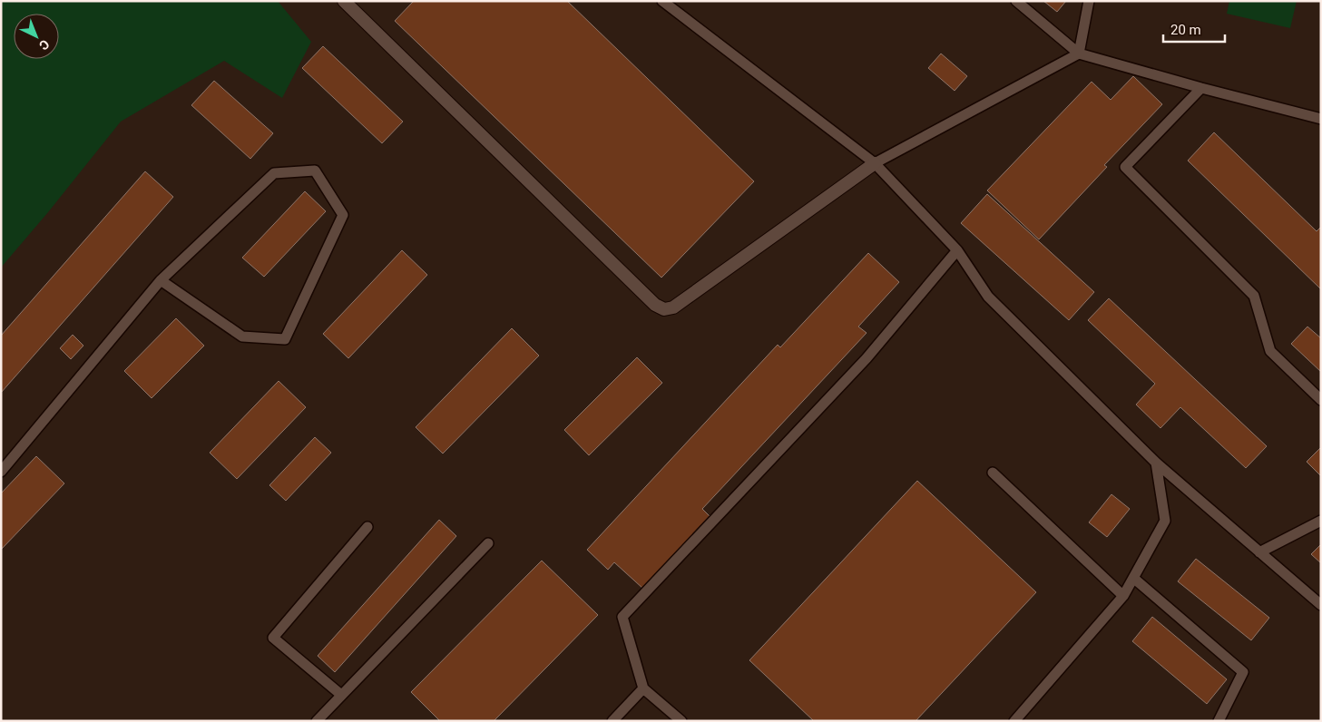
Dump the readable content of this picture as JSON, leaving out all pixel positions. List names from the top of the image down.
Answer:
{
  "scale_bar": "20 m",
  "north": "bottom right"
}
